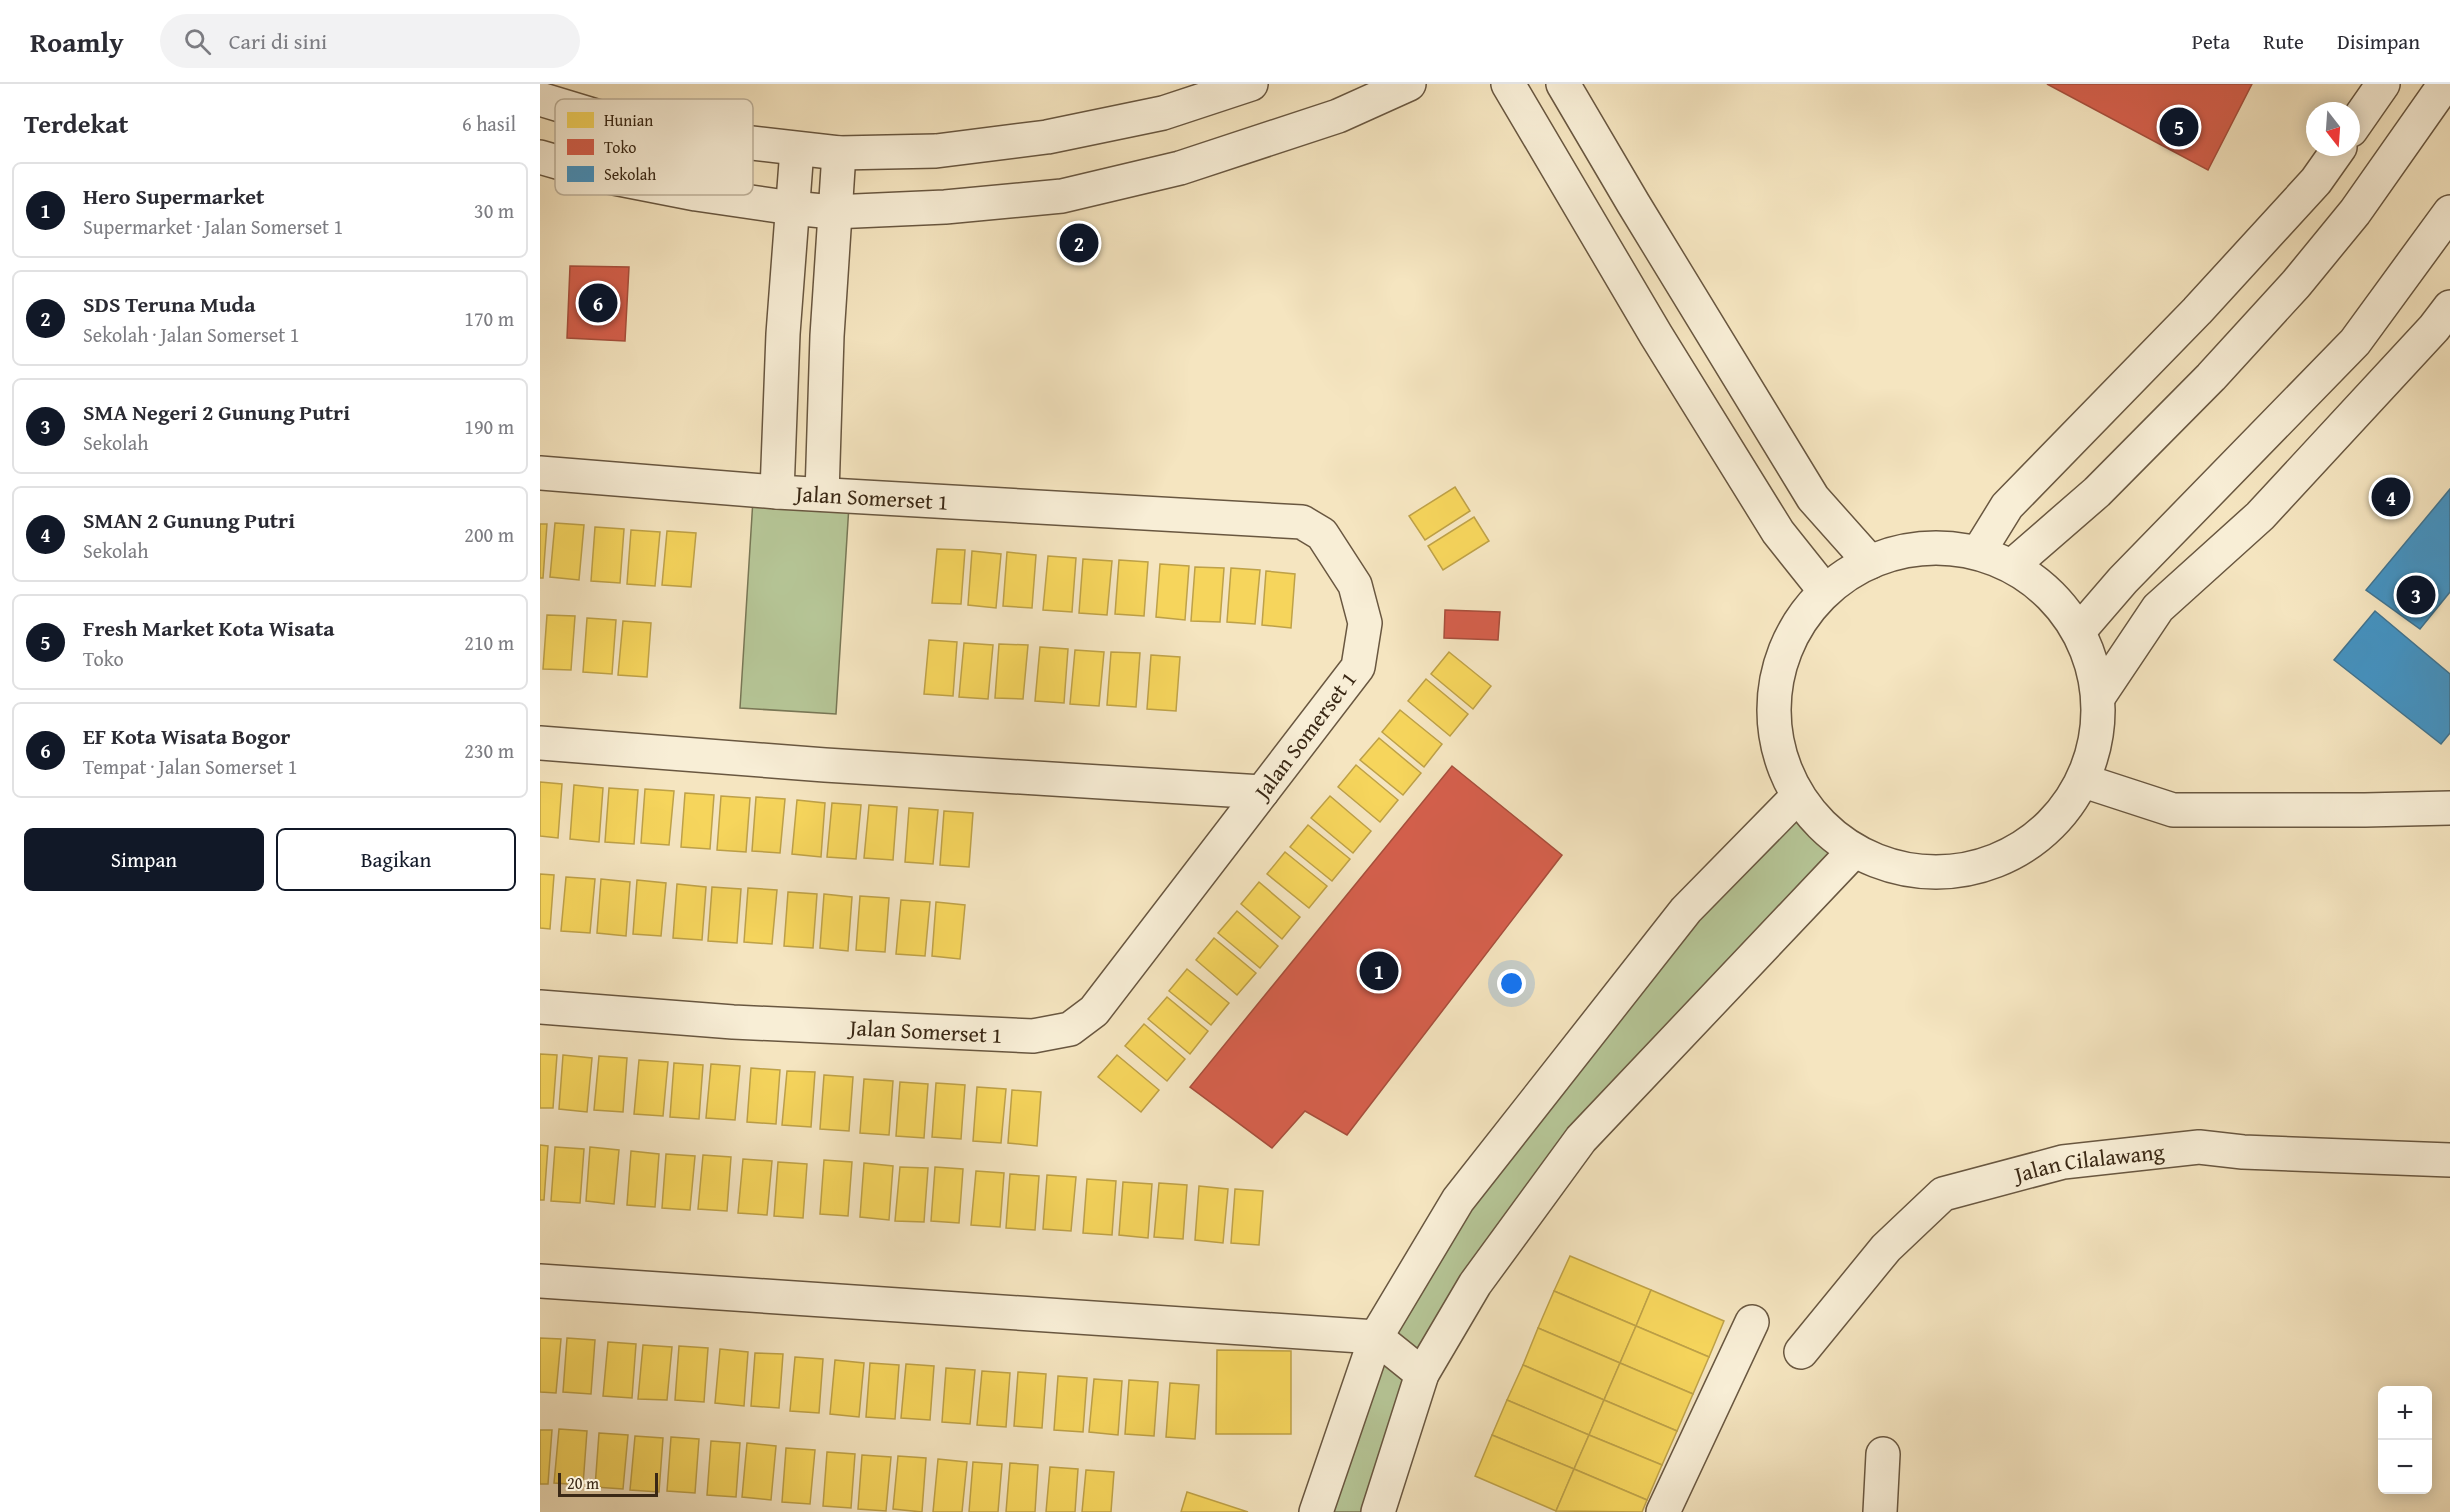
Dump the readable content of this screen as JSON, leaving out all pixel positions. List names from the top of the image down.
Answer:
{
  "streets": {
    "street": ["Jalan Somerset 1", "Jalan Cilalawang"]
  },
  "legend": ["Hunian", "Toko", "Sekolah"],
  "scale_bar": "20 m",
  "north": "bottom",
  "page": {
    "header": "Roamly",
    "search": "Cari di sini",
    "nav": ["Peta", "Rute", "Disimpan"],
    "heading": ["Terdekat", "6 hasil"],
    "pins": [
      "5",
      "2",
      "6",
      "4",
      "3",
      "1"
    ],
    "list": [
      {
        "mark": "1",
        "name": "Hero Supermarket",
        "note": "Supermarket · Jalan Somerset 1",
        "value": "30 m"
      },
      {
        "mark": "2",
        "name": "SDS Teruna Muda",
        "note": "Sekolah · Jalan Somerset 1",
        "value": "170 m"
      },
      {
        "mark": "3",
        "name": "SMA Negeri 2 Gunung Putri",
        "note": "Sekolah",
        "value": "190 m"
      },
      {
        "mark": "4",
        "name": "SMAN 2 Gunung Putri",
        "note": "Sekolah",
        "value": "200 m"
      },
      {
        "mark": "5",
        "name": "Fresh Market Kota Wisata",
        "note": "Toko",
        "value": "210 m"
      },
      {
        "mark": "6",
        "name": "EF Kota Wisata Bogor",
        "note": "Tempat · Jalan Somerset 1",
        "value": "230 m"
      }
    ],
    "buttons": ["Simpan", "Bagikan"],
    "map_buttons": ["+", "−"],
    "scale": "20 m"
  }
}
